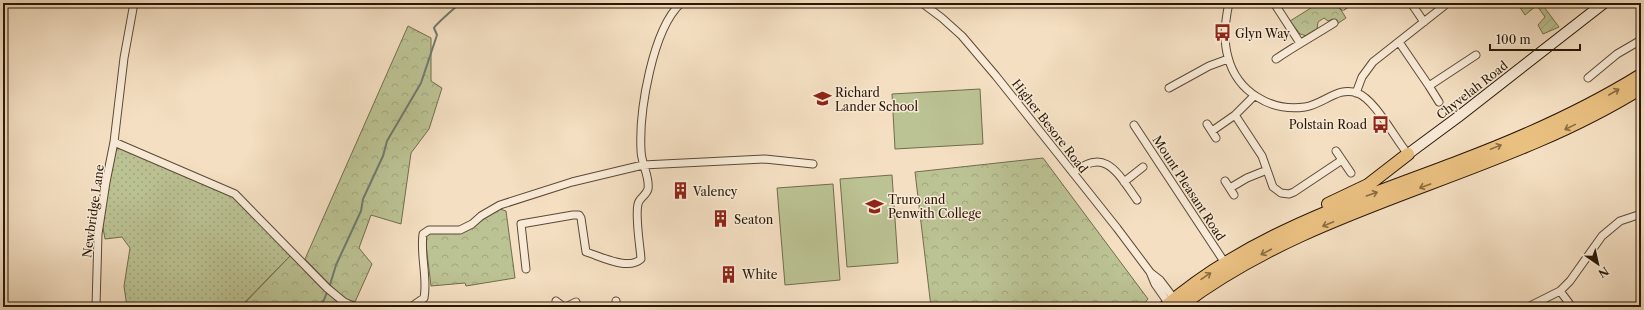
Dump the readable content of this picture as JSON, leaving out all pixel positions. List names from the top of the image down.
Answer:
{
  "streets": {
    "street": [
      "Chyvelah Road",
      "Higher Besore Road",
      "Mount Pleasant Road",
      "Newbridge Lane"
    ]
  },
  "places": {
    "bus stop": ["Glyn Way", "Polstain Road"],
    "school or university": ["Richard Lander School", "Truro and Penwith College"],
    "building": ["Valency", "Seaton", "White"]
  },
  "scale_bar": "100 m",
  "north": "bottom right"
}
